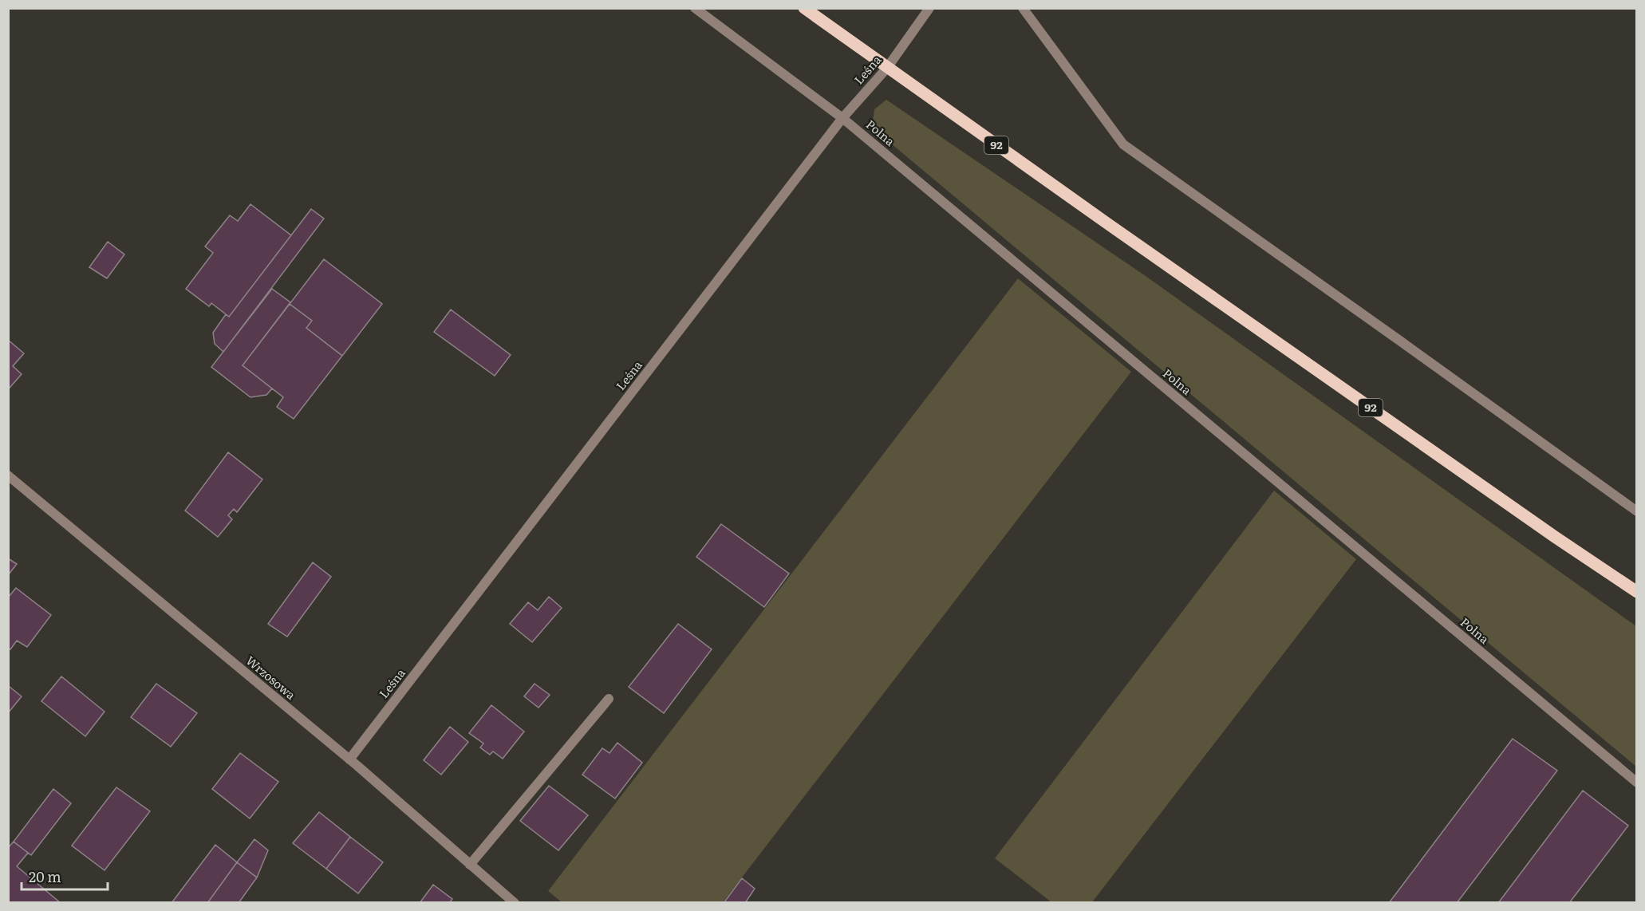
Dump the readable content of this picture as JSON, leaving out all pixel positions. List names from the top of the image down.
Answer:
{
  "streets": {
    "main road": ["92"],
    "street": ["Leśna", "Polna", "Wrzosowa"]
  },
  "crossings": [
    ["Leśna", "Polna"],
    ["Leśna", "92"],
    ["Leśna", "Wrzosowa"]
  ],
  "scale_bar": "20 m"
}
